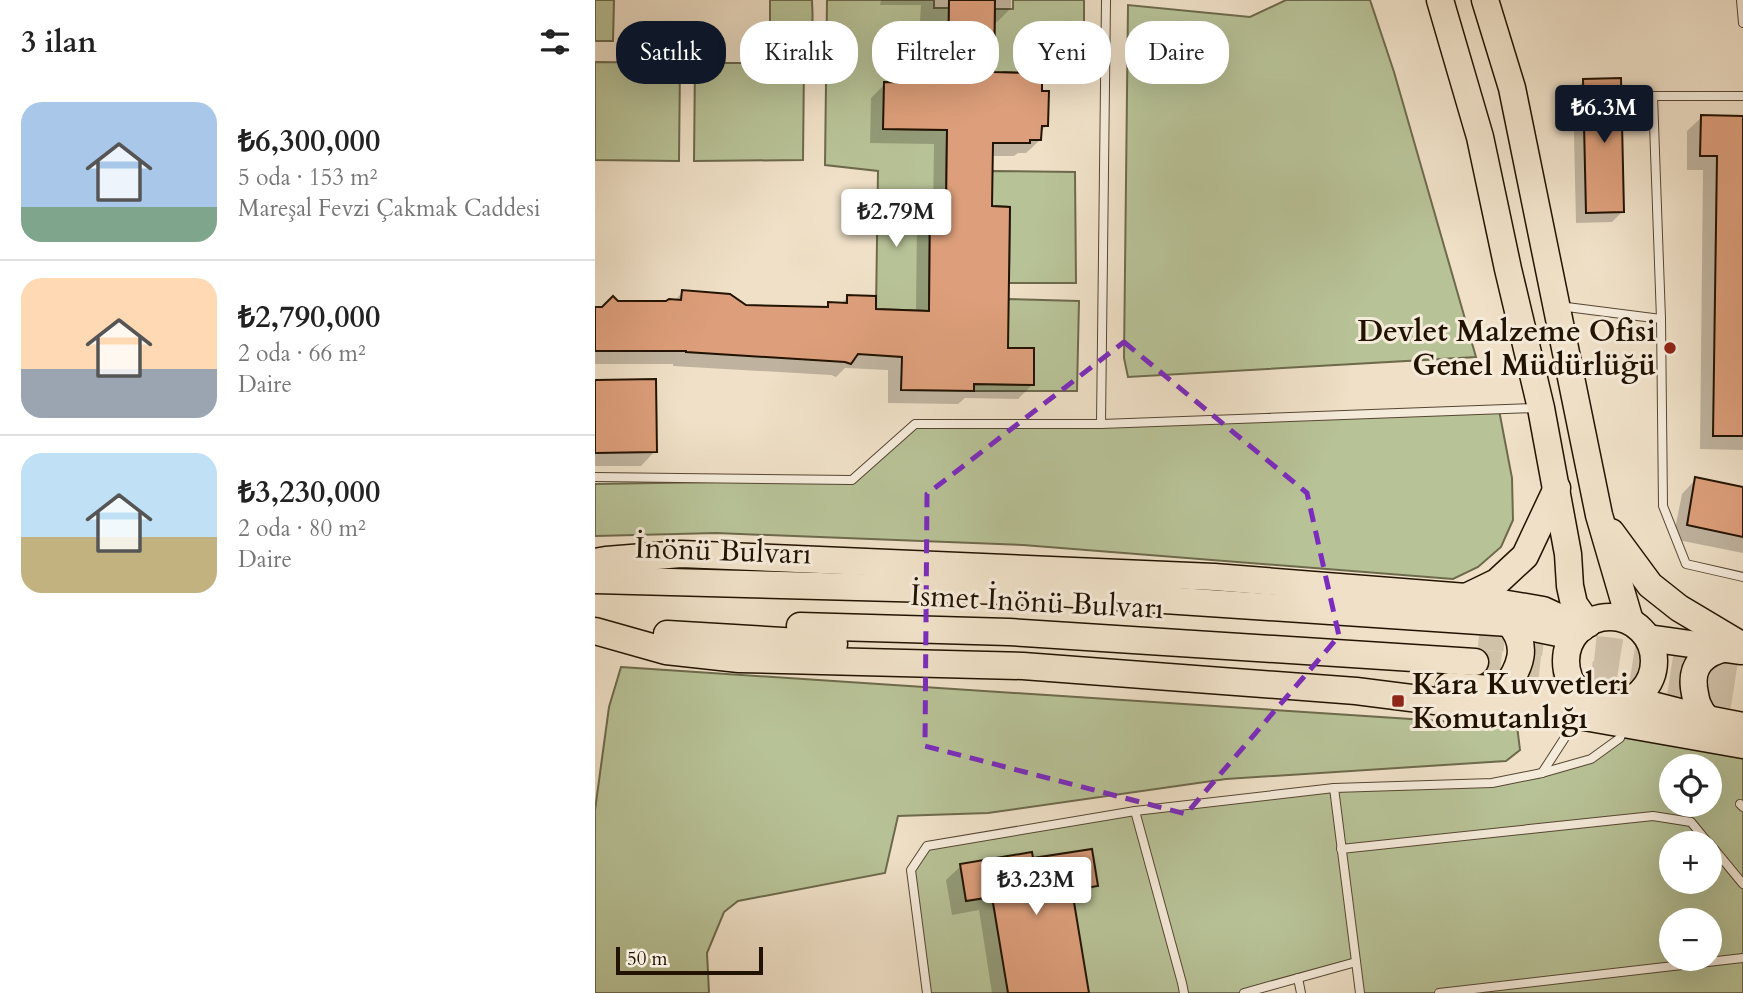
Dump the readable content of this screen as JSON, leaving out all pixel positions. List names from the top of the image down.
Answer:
{
  "streets": {
    "main road": ["İnönü Bulvarı", "İsmet İnönü Bulvarı"]
  },
  "crossings": [
    ["İnönü Bulvarı", "İsmet İnönü Bulvarı"]
  ],
  "places": {
    "other": ["Devlet Malzeme Ofisi Genel Müdürlüğü"],
    "transit": ["Kara Kuvvetleri Komutanlığı"]
  },
  "scale_bar": "50 m",
  "page": {
    "heading": "3 ilan",
    "chip": [
      "Satılık",
      "Kiralık",
      "Filtreler",
      "Yeni",
      "Daire"
    ],
    "list": [
      {
        "name": "₺6,300,000",
        "note": "5 oda · 153 m² · Mareşal Fevzi Çakmak Caddesi"
      },
      {
        "name": "₺2,790,000",
        "note": "2 oda · 66 m² · Daire"
      },
      {
        "name": "₺3,230,000",
        "note": "2 oda · 80 m² · Daire"
      }
    ],
    "price": ["₺6.3M", "₺2.79M", "₺3.23M"],
    "map_buttons": ["+", "−"],
    "scale": "50 m"
  }
}
